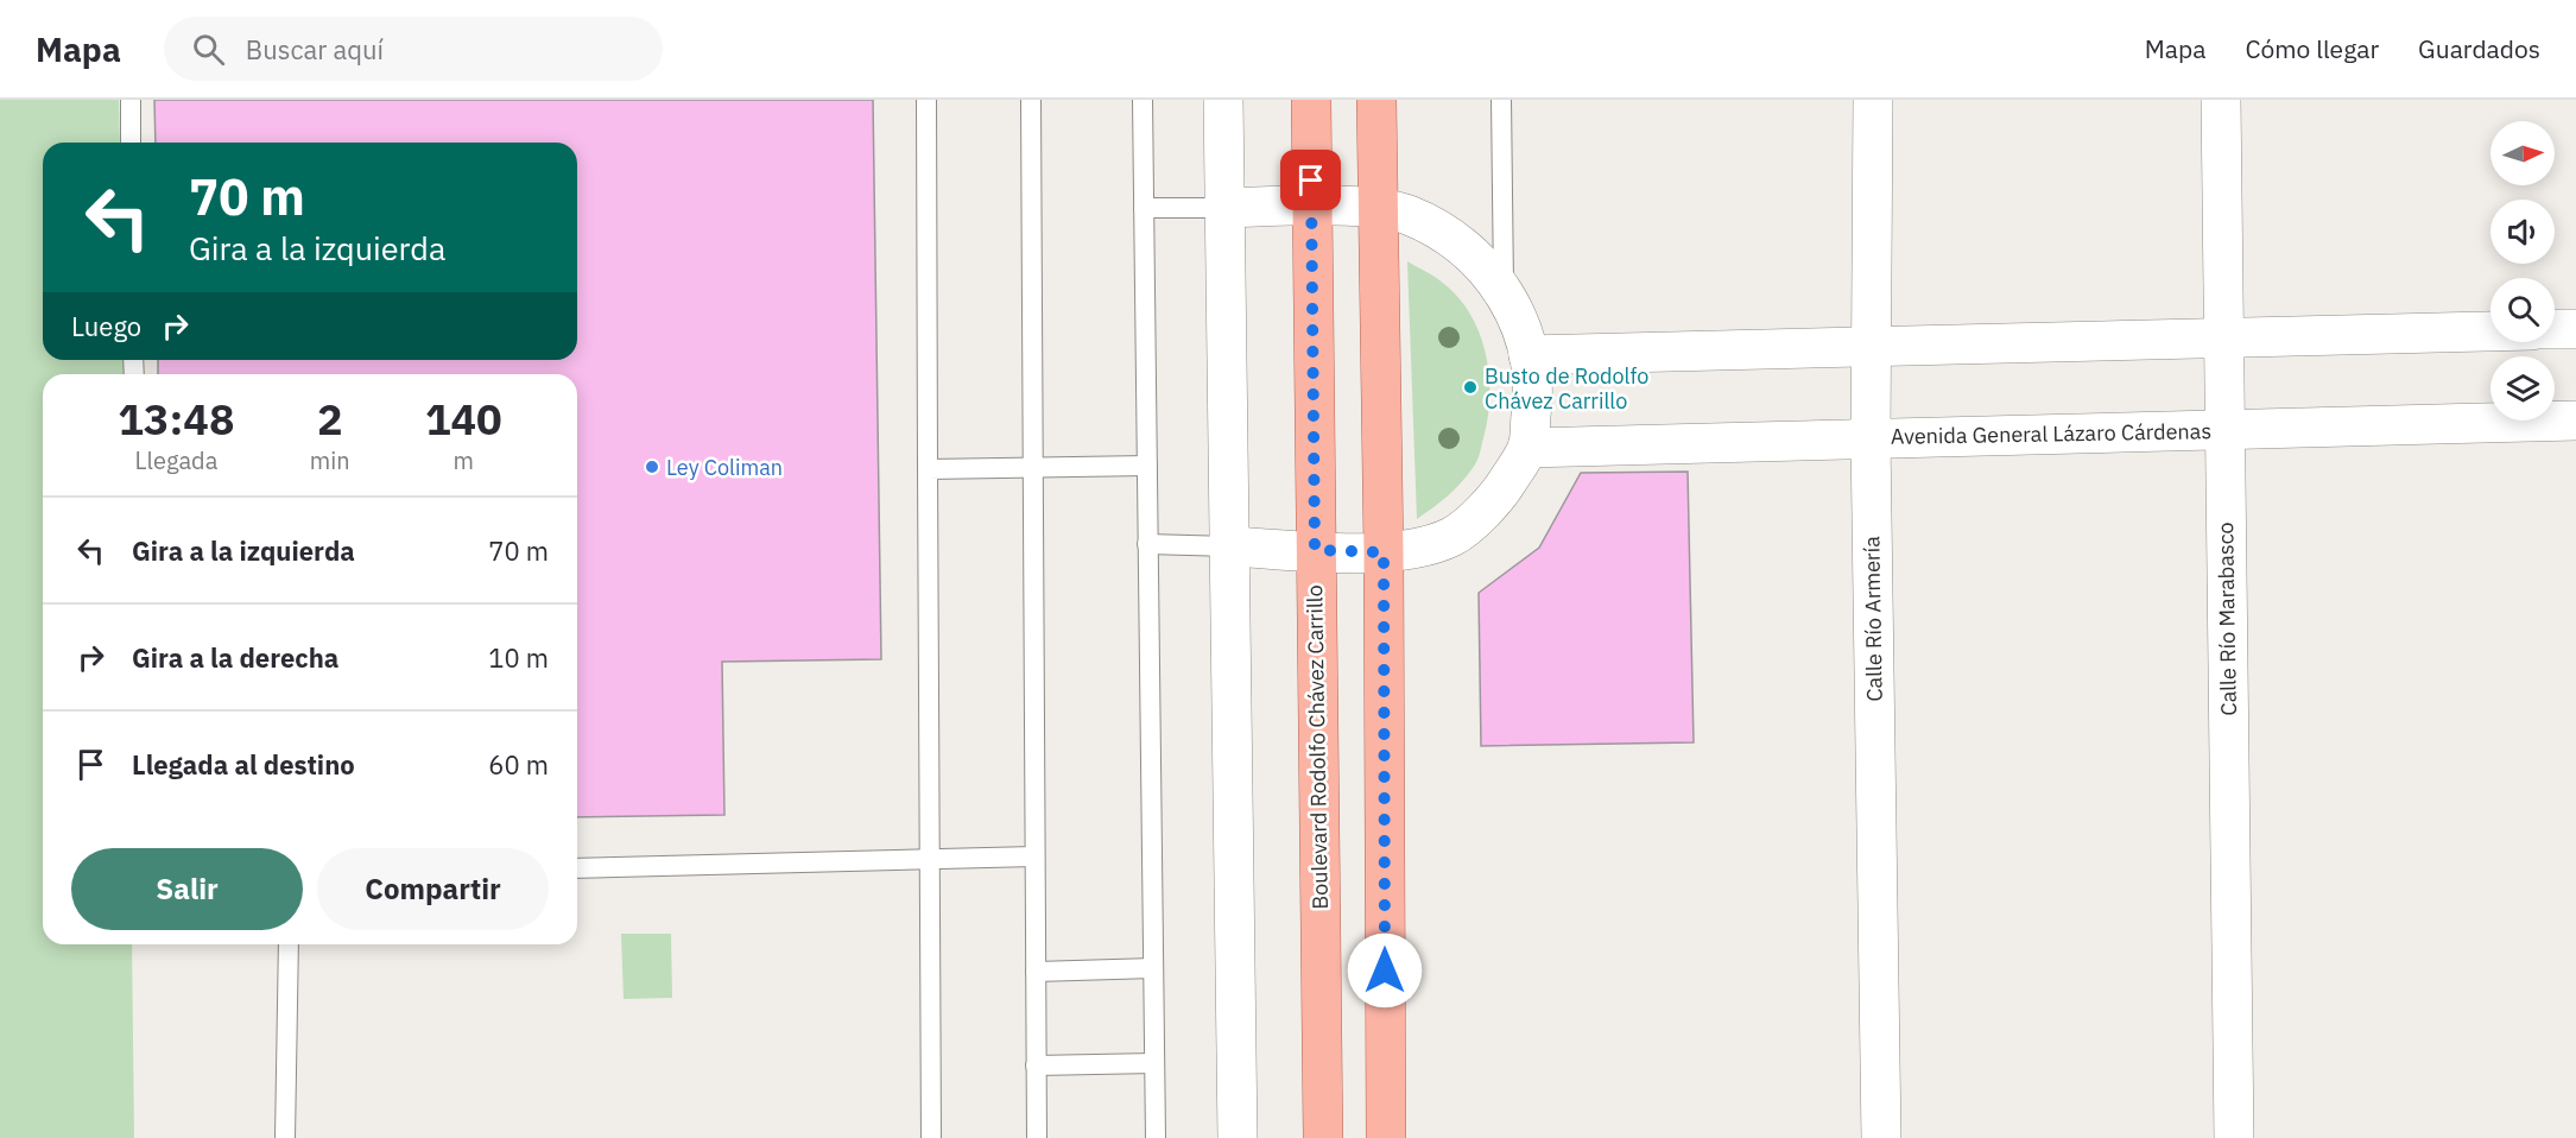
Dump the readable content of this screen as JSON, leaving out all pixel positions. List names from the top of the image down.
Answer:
{
  "streets": {
    "main road": ["Boulevard Rodolfo Chávez Carrillo"],
    "street": ["Avenida General Lázaro Cárdenas", "Calle Río Armería", "Calle Río Marabasco"]
  },
  "crossings": [
    ["Avenida General Lázaro Cárdenas", "Calle Río Armería"],
    ["Avenida General Lázaro Cárdenas", "Calle Río Marabasco"]
  ],
  "places": ["Busto de Rodolfo Chávez Carrillo", "Ley Coliman"],
  "north": "right",
  "page": {
    "header": "Mapa",
    "search": "Buscar aquí",
    "nav": ["Mapa", "Cómo llegar", "Guardados"],
    "turn": ["70 m", "Gira a la izquierda"],
    "then": "Luego",
    "eta": [
      "13:48",
      "Llegada",
      "2",
      "min",
      "140",
      "m"
    ],
    "list": [
      {
        "name": "Gira a la izquierda",
        "value": "70 m"
      },
      {
        "name": "Gira a la derecha",
        "value": "10 m"
      },
      {
        "name": "Llegada al destino",
        "value": "60 m"
      }
    ],
    "buttons": ["Salir", "Compartir"]
  }
}
